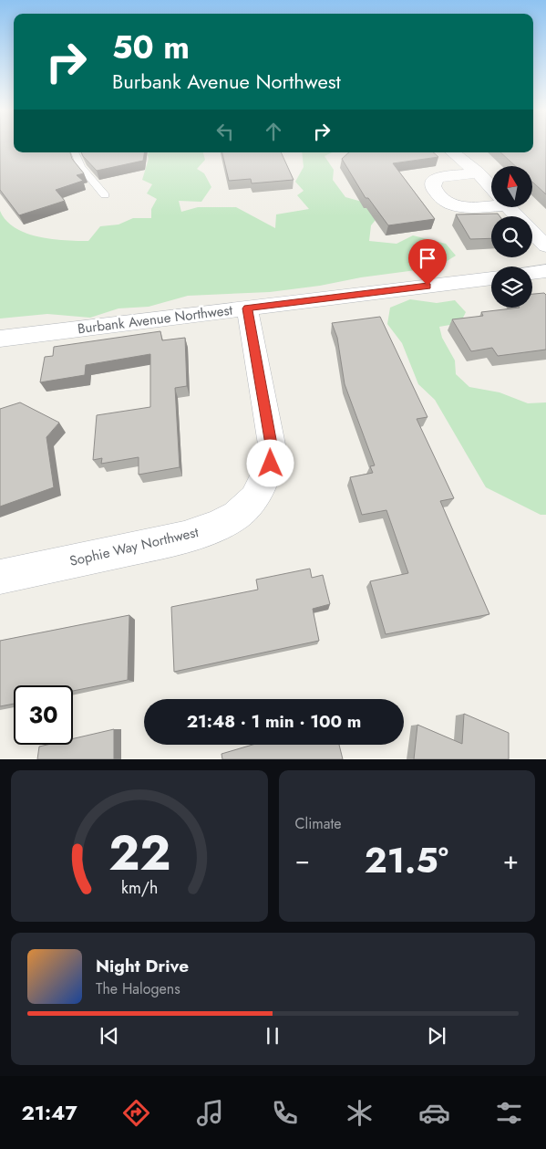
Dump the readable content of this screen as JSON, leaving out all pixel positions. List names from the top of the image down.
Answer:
{
  "streets": {
    "street": ["Burbank Avenue Northwest", "Sophie Way Northwest"]
  },
  "crossings": [
    ["Burbank Avenue Northwest", "Sophie Way Northwest"]
  ],
  "north": "top",
  "page": {
    "turn": ["50 m", "Burbank Avenue Northwest"],
    "limit": "30",
    "trip": "21:48 · 1 min · 100 m",
    "tile": "Climate",
    "heat": ["−", "21.5°", "+"],
    "song": ["Night Drive", "The Halogens"],
    "tabs": "21:47",
    "gauge": ["22", "km/h"]
  }
}
